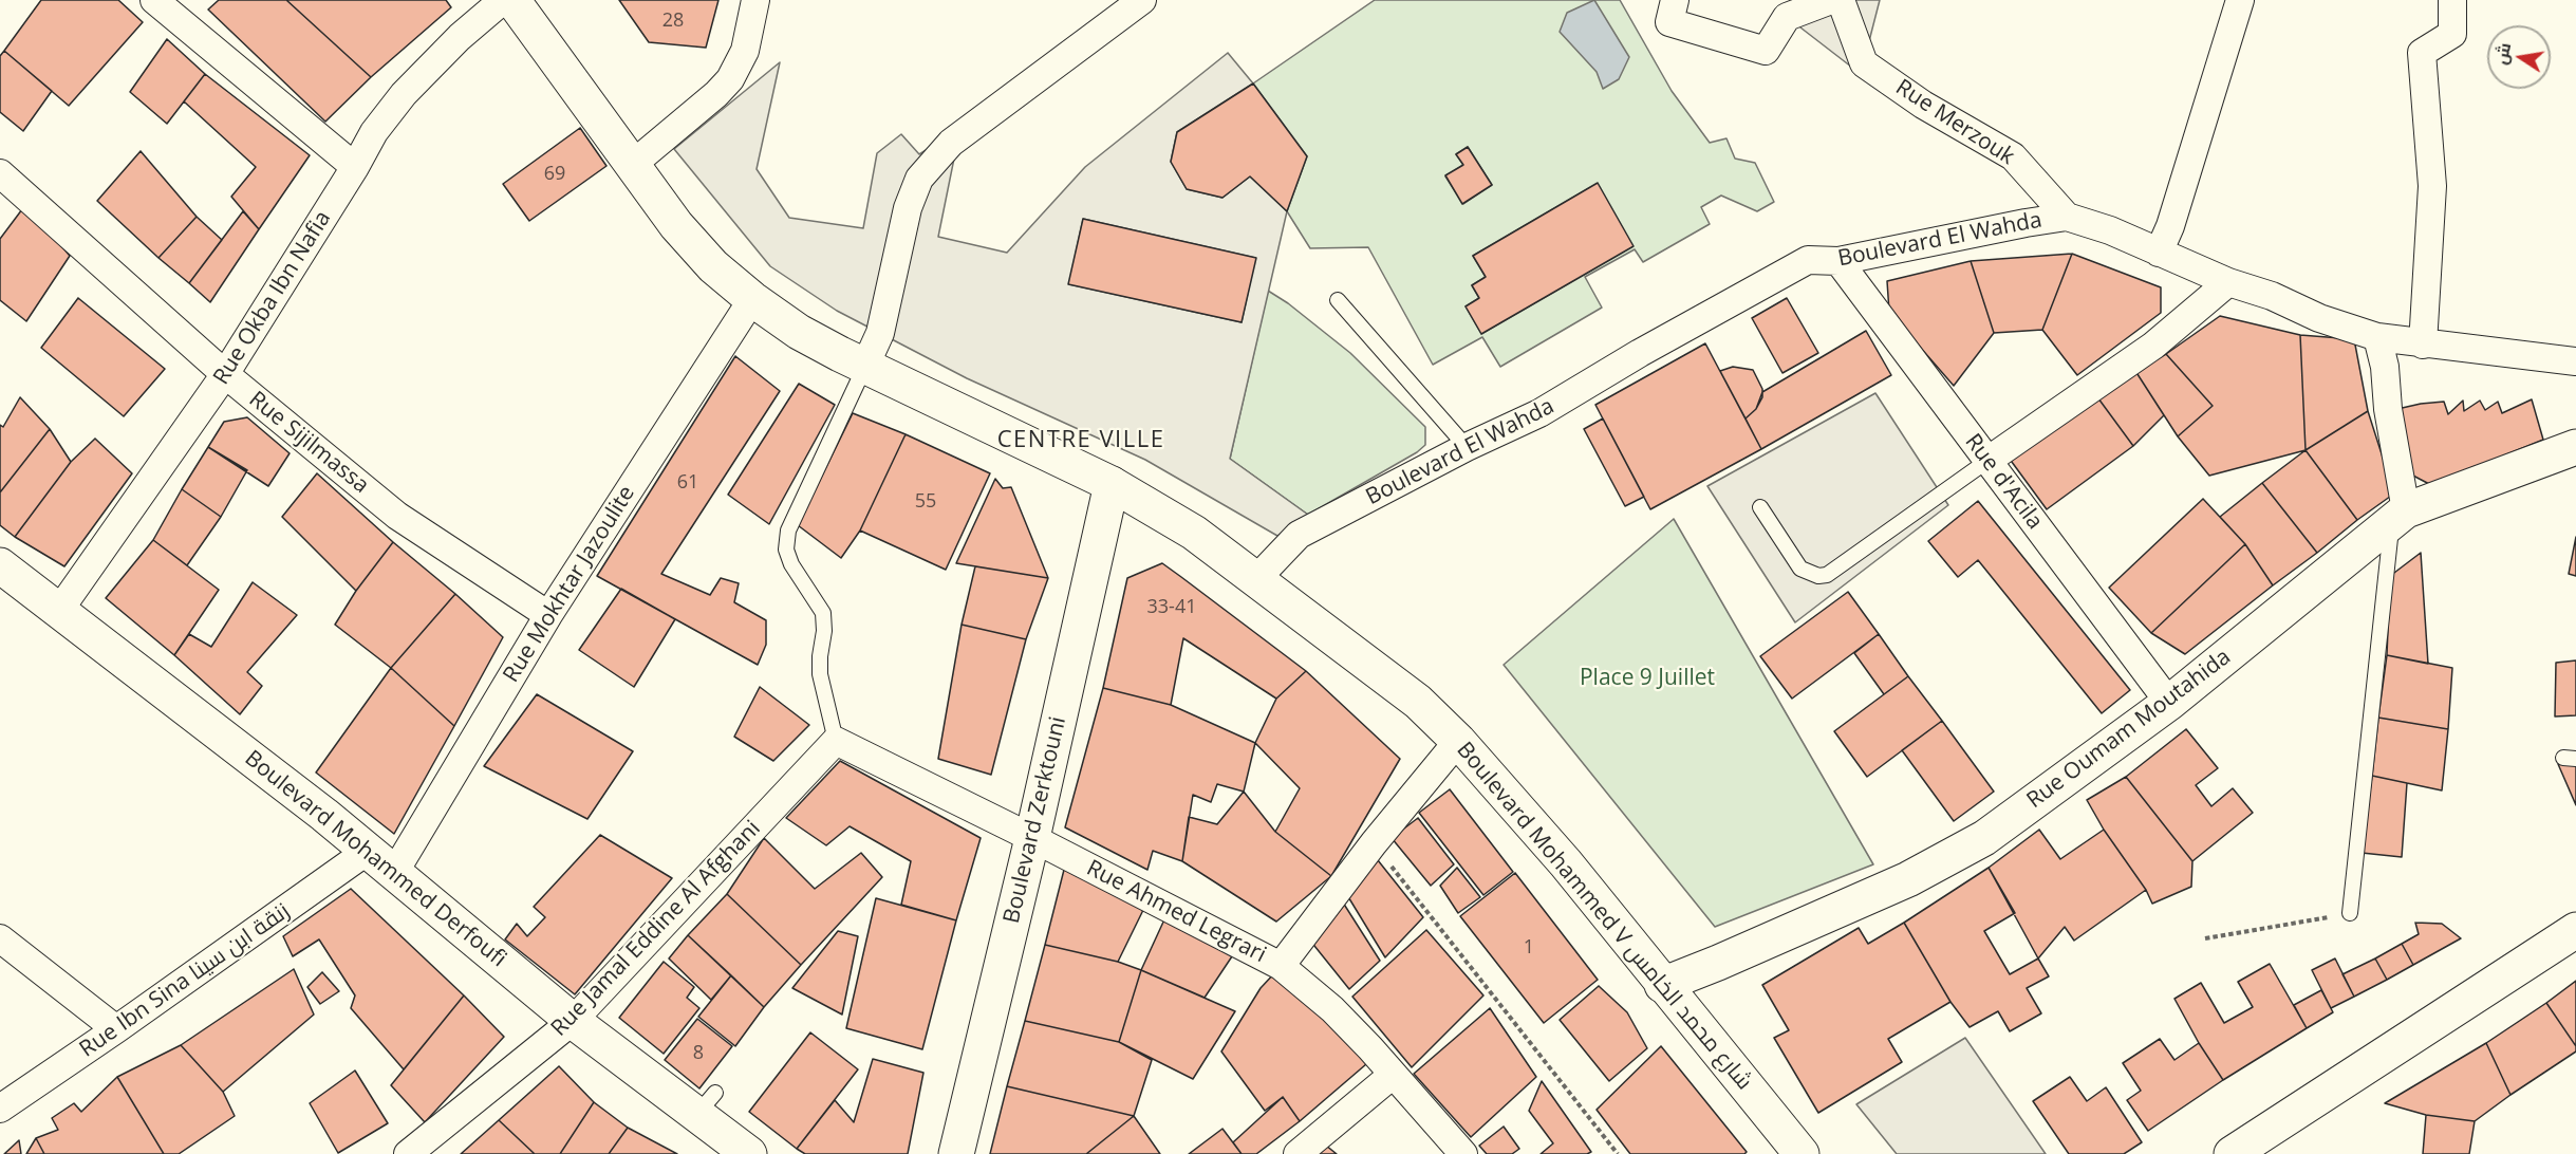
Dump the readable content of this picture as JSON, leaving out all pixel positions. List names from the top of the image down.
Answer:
{
  "streets": {
    "street": [
      "Rue Merzouk",
      "Boulevard El Wahda",
      "Rue Okba Ibn Nafia",
      "Rue Sijilmassa",
      "Rue d'Acila",
      "Rue Mokhtar Jazoulite",
      "Rue Oumam Moutahida",
      "Boulevard Zerktouni",
      "Boulevard Mohammed Derfoufi",
      "Rue Ahmed Legrari",
      "Boulevard Mohammed V شارع محمد الخامس",
      "Rue Jamal Eddine Al Afghani",
      "Rue Ibn Sina زنقة ابن سينا"
    ]
  },
  "crossings": [
    ["Rue Merzouk", "Boulevard El Wahda"],
    ["Boulevard El Wahda", "Rue d'Acila"],
    ["Boulevard El Wahda", "Boulevard Mohammed V شارع محمد الخامس"],
    ["Rue Okba Ibn Nafia", "Rue Sijilmassa"],
    ["Rue Okba Ibn Nafia", "Boulevard Mohammed Derfoufi"],
    ["Rue Sijilmassa", "Rue Mokhtar Jazoulite"],
    ["Rue d'Acila", "Rue Oumam Moutahida"],
    ["Rue Mokhtar Jazoulite", "Boulevard Mohammed Derfoufi"],
    ["Rue Mokhtar Jazoulite", "Boulevard Mohammed V شارع محمد الخامس"],
    ["Rue Oumam Moutahida", "Boulevard Mohammed V شارع محمد الخامس"],
    ["Boulevard Zerktouni", "Rue Ahmed Legrari"],
    ["Boulevard Zerktouni", "Boulevard Mohammed V شارع محمد الخامس"],
    ["Boulevard Mohammed Derfoufi", "Rue Jamal Eddine Al Afghani"],
    ["Boulevard Mohammed Derfoufi", "Rue Ibn Sina زنقة ابن سينا"],
    ["Rue Ahmed Legrari", "Rue Jamal Eddine Al Afghani"]
  ],
  "districts": ["CENTRE VILLE"],
  "parks": ["Place 9 Juillet"],
  "house_numbers": [
    "28",
    "69",
    "61",
    "55",
    "33-41",
    "1",
    "8"
  ],
  "north": "left"
}
